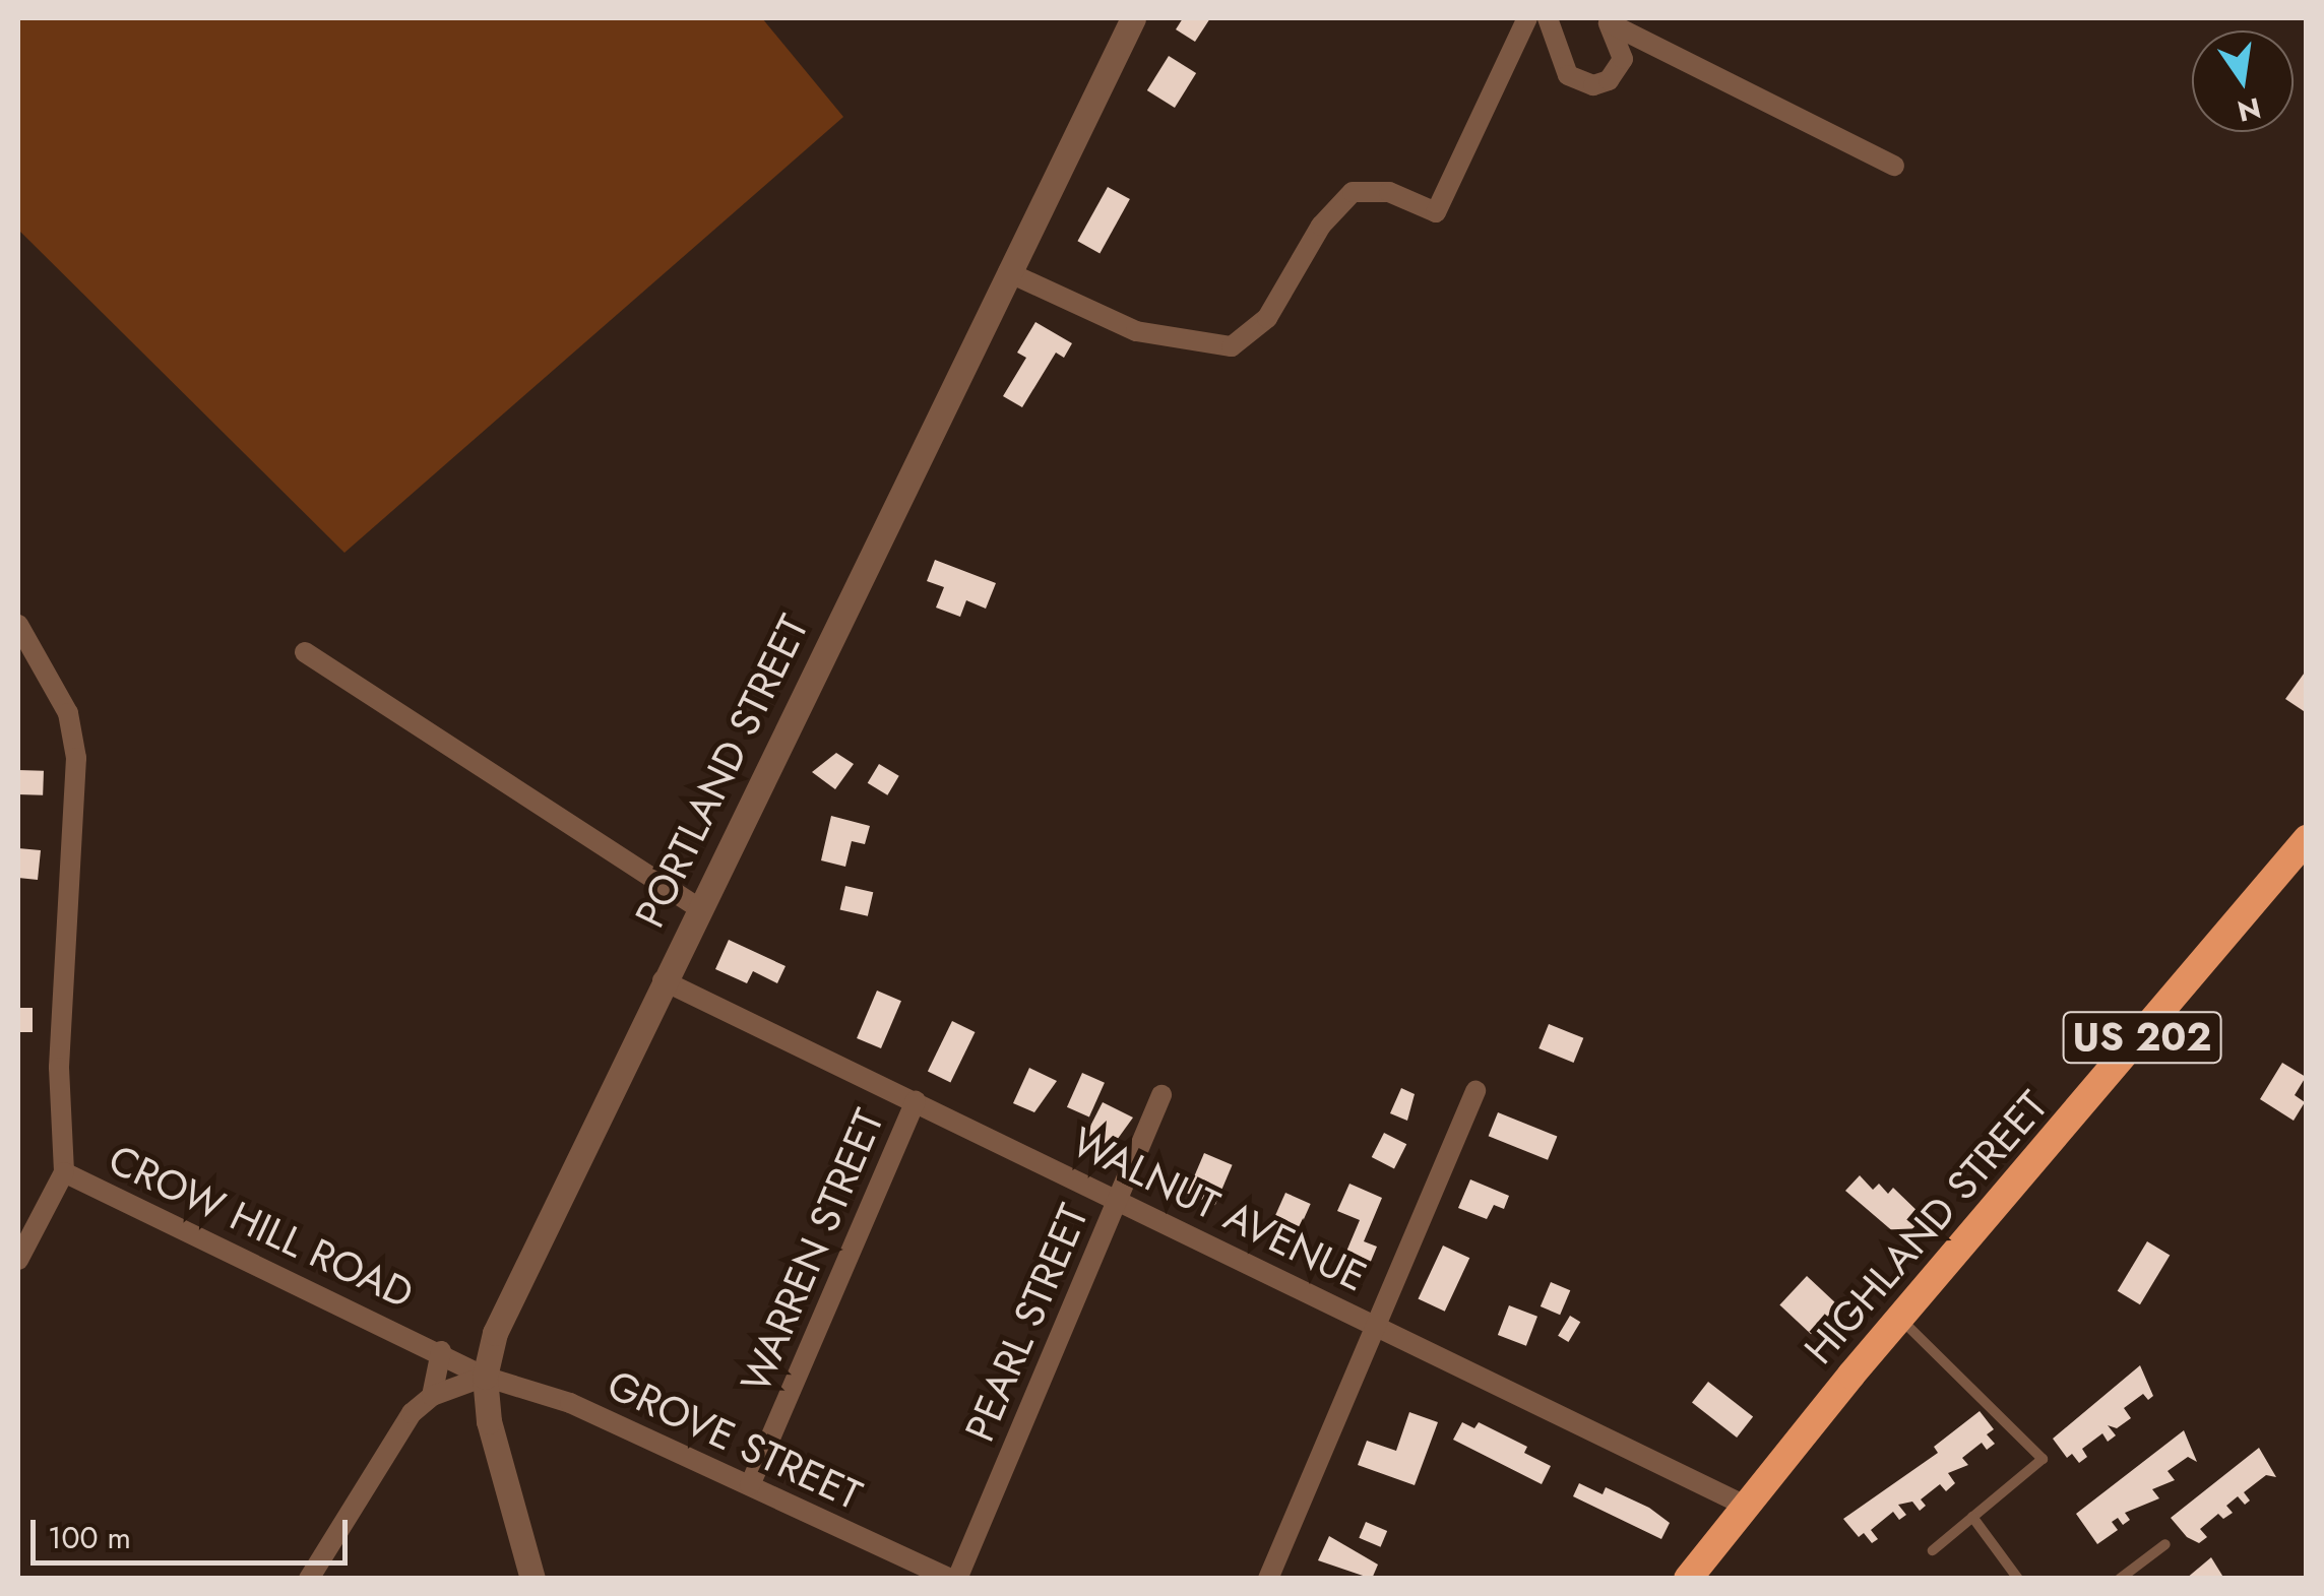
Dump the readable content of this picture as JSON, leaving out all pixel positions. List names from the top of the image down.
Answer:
{
  "streets": {
    "highway": ["US 202", "HIGHLAND STREET"],
    "street": [
      "PORTLAND STREET",
      "WALNUT AVENUE",
      "CROW HILL ROAD",
      "WARREN STREET",
      "PEARL STREET",
      "GROVE STREET"
    ]
  },
  "crossings": [
    ["PORTLAND STREET", "WALNUT AVENUE"],
    ["PORTLAND STREET", "CROW HILL ROAD"],
    ["PORTLAND STREET", "GROVE STREET"],
    ["WALNUT AVENUE", "HIGHLAND STREET"],
    ["WALNUT AVENUE", "WARREN STREET"],
    ["WALNUT AVENUE", "PEARL STREET"],
    ["CROW HILL ROAD", "GROVE STREET"],
    ["WARREN STREET", "GROVE STREET"],
    ["PEARL STREET", "GROVE STREET"]
  ],
  "scale_bar": "100 m",
  "north": "bottom"
}
